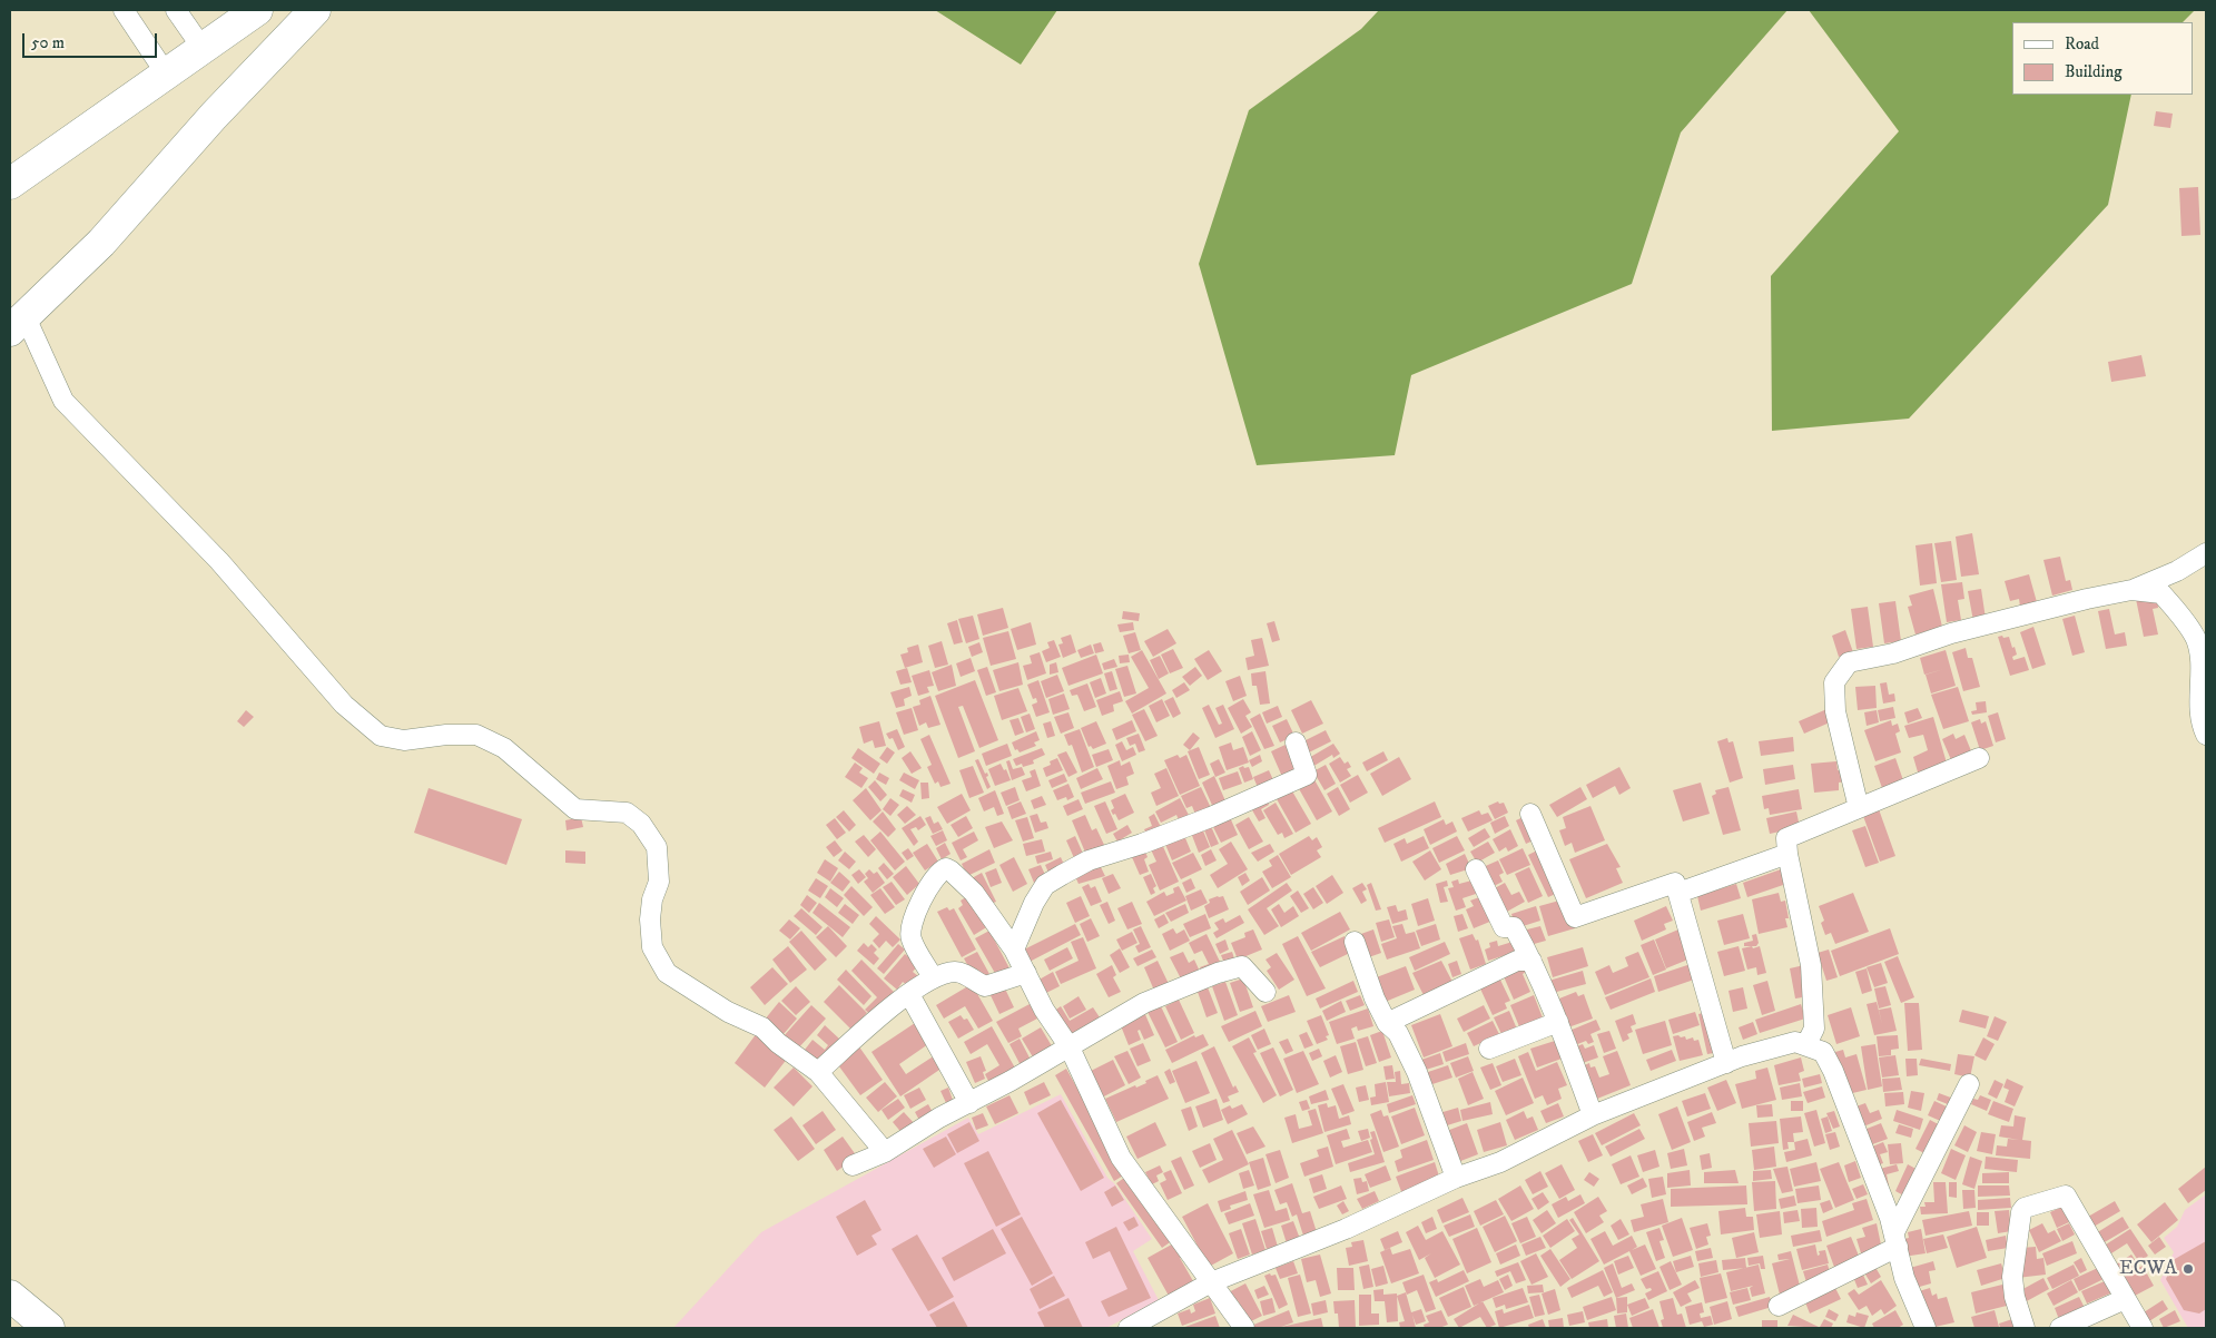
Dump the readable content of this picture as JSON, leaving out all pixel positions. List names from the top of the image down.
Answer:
{
  "places": ["ECWA"],
  "legend": ["Road", "Building"],
  "scale_bar": "50 m"
}
